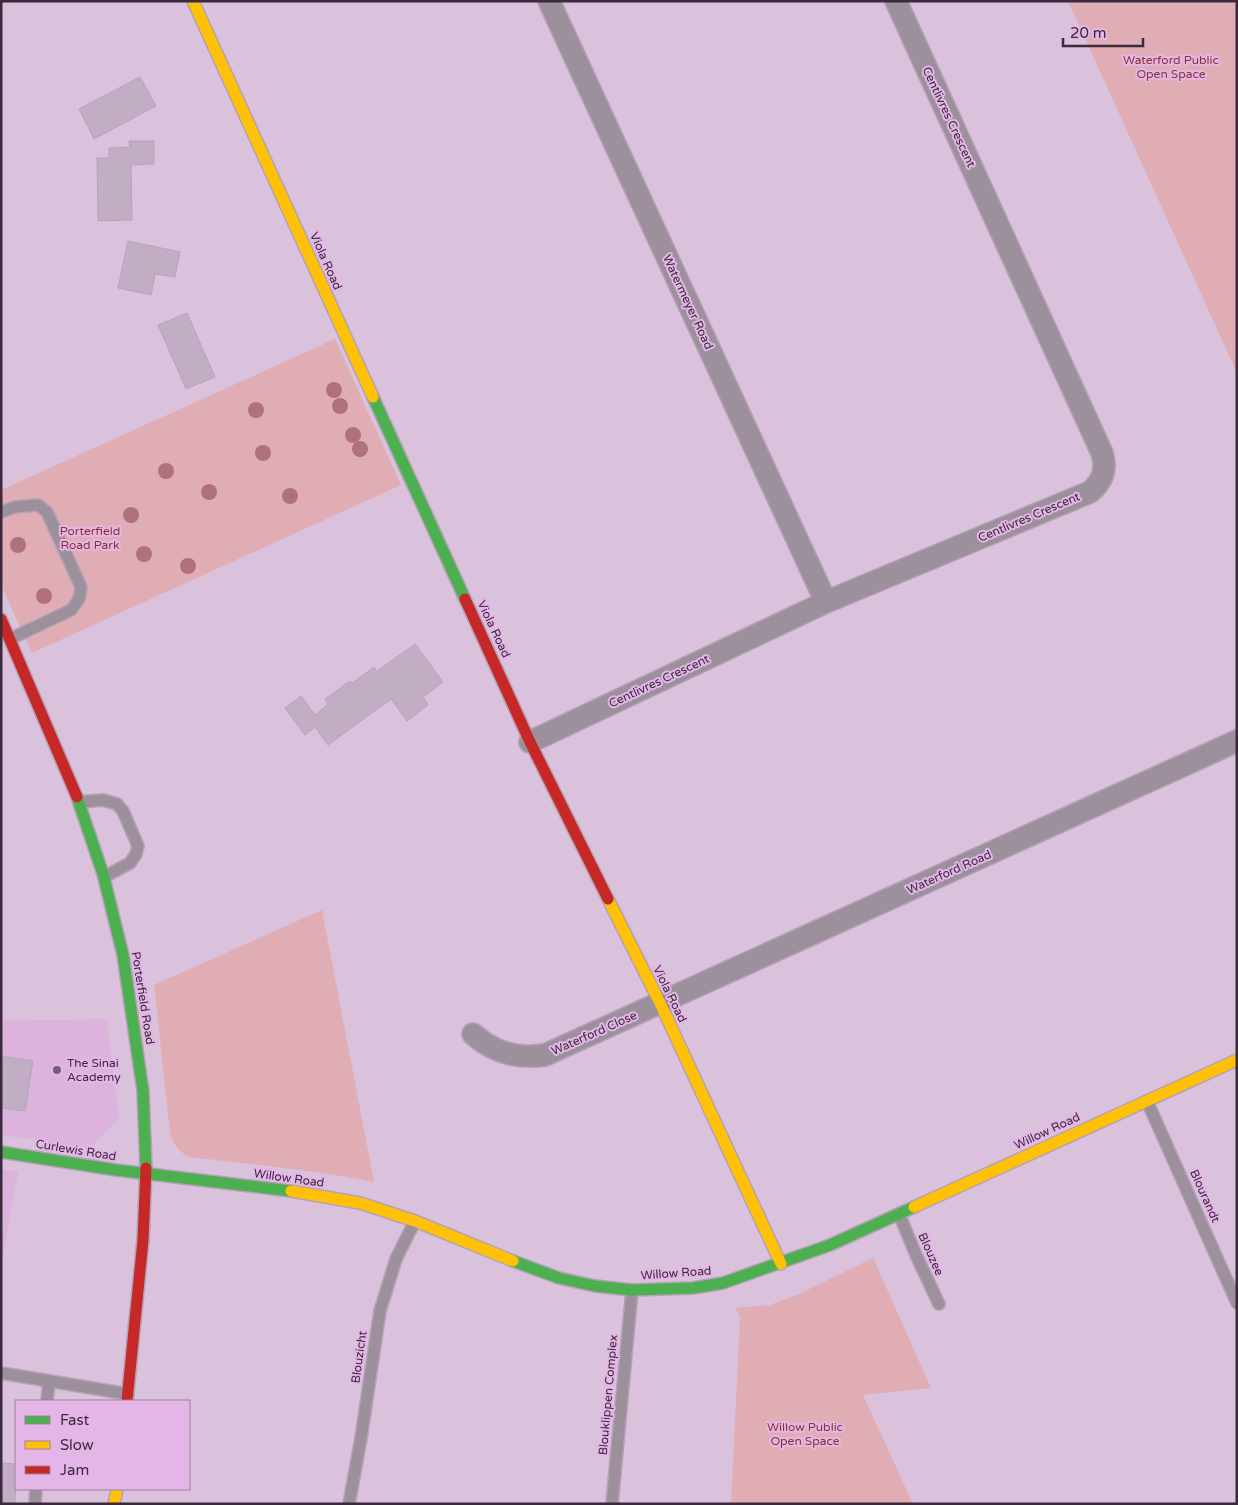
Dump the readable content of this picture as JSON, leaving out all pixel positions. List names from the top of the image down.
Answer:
{
  "streets": {
    "street": [
      "Centlivres Crescent",
      "Viola Road",
      "Watermeyer Road",
      "Waterford Road",
      "Porterfield Road",
      "Waterford Close",
      "Willow Road",
      "Curlewis Road"
    ],
    "lane": [
      "Blourandt",
      "Blouzee",
      "Blouzicht",
      "Blouklippen Complex"
    ]
  },
  "crossings": [
    ["Centlivres Crescent", "Viola Road"],
    ["Centlivres Crescent", "Watermeyer Road"],
    ["Viola Road", "Waterford Road"],
    ["Viola Road", "Waterford Close"],
    ["Viola Road", "Willow Road"],
    ["Waterford Road", "Waterford Close"],
    ["Porterfield Road", "Willow Road"],
    ["Porterfield Road", "Curlewis Road"],
    ["Willow Road", "Curlewis Road"],
    ["Willow Road", "Blourandt"],
    ["Willow Road", "Blouzee"],
    ["Willow Road", "Blouzicht"],
    ["Willow Road", "Blouklippen Complex"]
  ],
  "parks": ["Waterford Public Open Space", "Porterfield Road Park", "Willow Public Open Space"],
  "places": ["The Sinai Academy"],
  "legend": ["Fast", "Slow", "Jam"],
  "scale_bar": "20 m"
}
